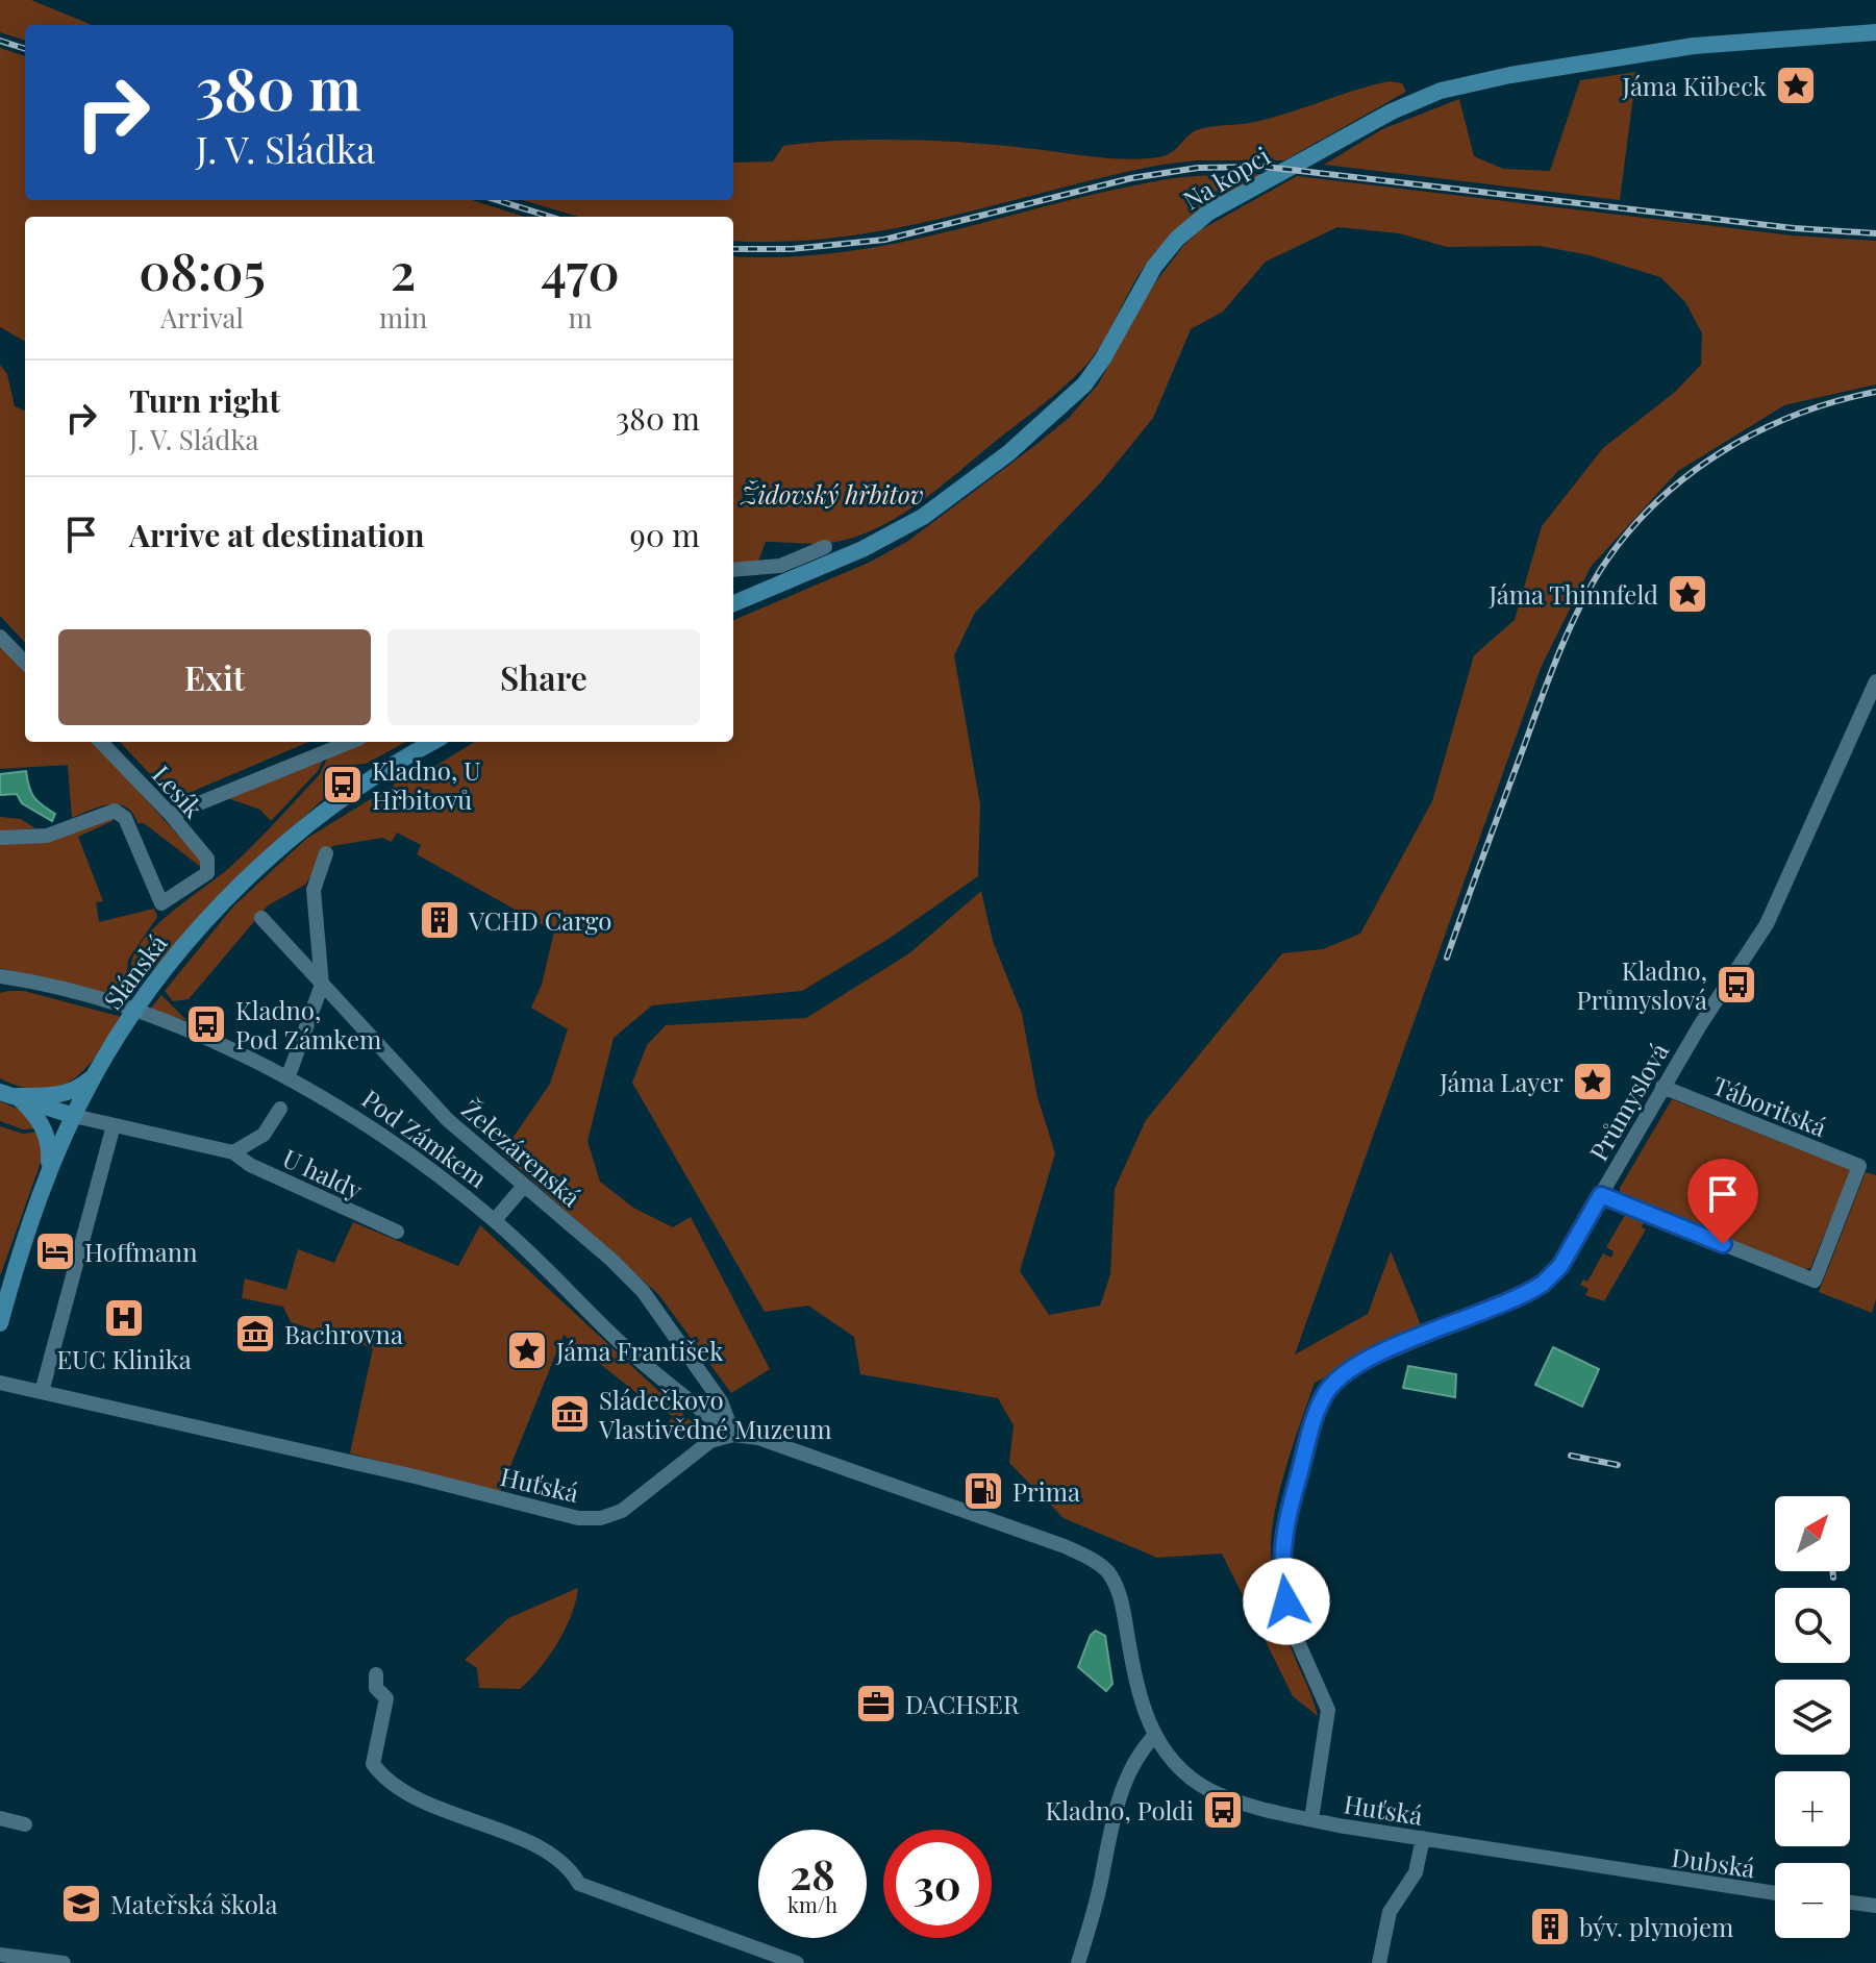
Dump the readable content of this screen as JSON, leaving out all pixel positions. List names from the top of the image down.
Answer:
{
  "streets": {
    "main road": ["Na kopci", "Slánská"],
    "street": [
      "Lesík",
      "Průmyslová",
      "Táboritská",
      "Pod Zámkem",
      "Železárenská",
      "U haldy",
      "Huťská",
      "Dubská"
    ]
  },
  "crossings": [
    ["Průmyslová", "Táboritská"],
    ["Průmyslová", "Huťská"],
    ["Pod Zámkem", "Železárenská"],
    ["Pod Zámkem", "Huťská"],
    ["Železárenská", "Huťská"],
    ["Huťská", "Dubská"]
  ],
  "parks": ["Židovský hřbitov"],
  "places": {
    "place": [
      "Jáma Kübeck",
      "Jáma Thinnfeld",
      "Jáma Layer",
      "Jáma František"
    ],
    "bus stop": [
      "Kladno, U Hřbitovů",
      "Kladno, Průmyslová",
      "Kladno, Pod Zámkem",
      "Kladno, Poldi"
    ],
    "building": ["VCHD Cargo", "býv. plynojem"],
    "hotel": ["Hoffmann"],
    "hospital": ["EUC Klinika"],
    "museum": ["Bachrovna", "Sládečkovo Vlastivědné Muzeum"],
    "fuel station": ["Prima"],
    "office": ["DACHSER"],
    "school or university": ["Mateřská škola"]
  },
  "north": "top right",
  "page": {
    "turn": ["380 m", "J. V. Sládka"],
    "eta": [
      "08:05",
      "Arrival",
      "2",
      "min",
      "470",
      "m"
    ],
    "list": [
      {
        "name": "Turn right",
        "note": "J. V. Sládka",
        "value": "380 m"
      },
      {
        "name": "Arrive at destination",
        "value": "90 m"
      }
    ],
    "buttons": ["Exit", "Share"],
    "map_buttons": ["+", "−"],
    "speed": "28 km/h",
    "limit": "30"
  }
}
